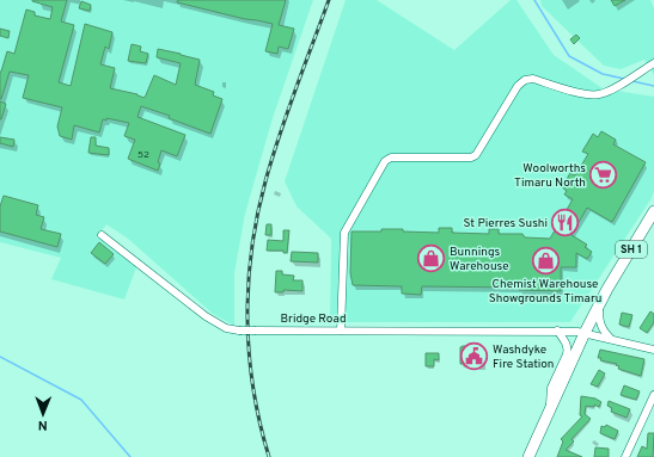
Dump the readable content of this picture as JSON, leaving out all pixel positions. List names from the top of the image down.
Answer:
{
  "streets": {
    "highway": ["SH 1"],
    "street": ["Bridge Road"]
  },
  "crossings": [
    ["SH 1", "Bridge Road"]
  ],
  "places": {
    "supermarket": ["Woolworths Timaru North"],
    "restaurant": ["St Pierres Sushi"],
    "shop": ["Bunnings Warehouse", "Chemist Warehouse Showgrounds Timaru"],
    "public building": ["Washdyke Fire Station"]
  },
  "house_numbers": ["52"],
  "north": "bottom"
}
